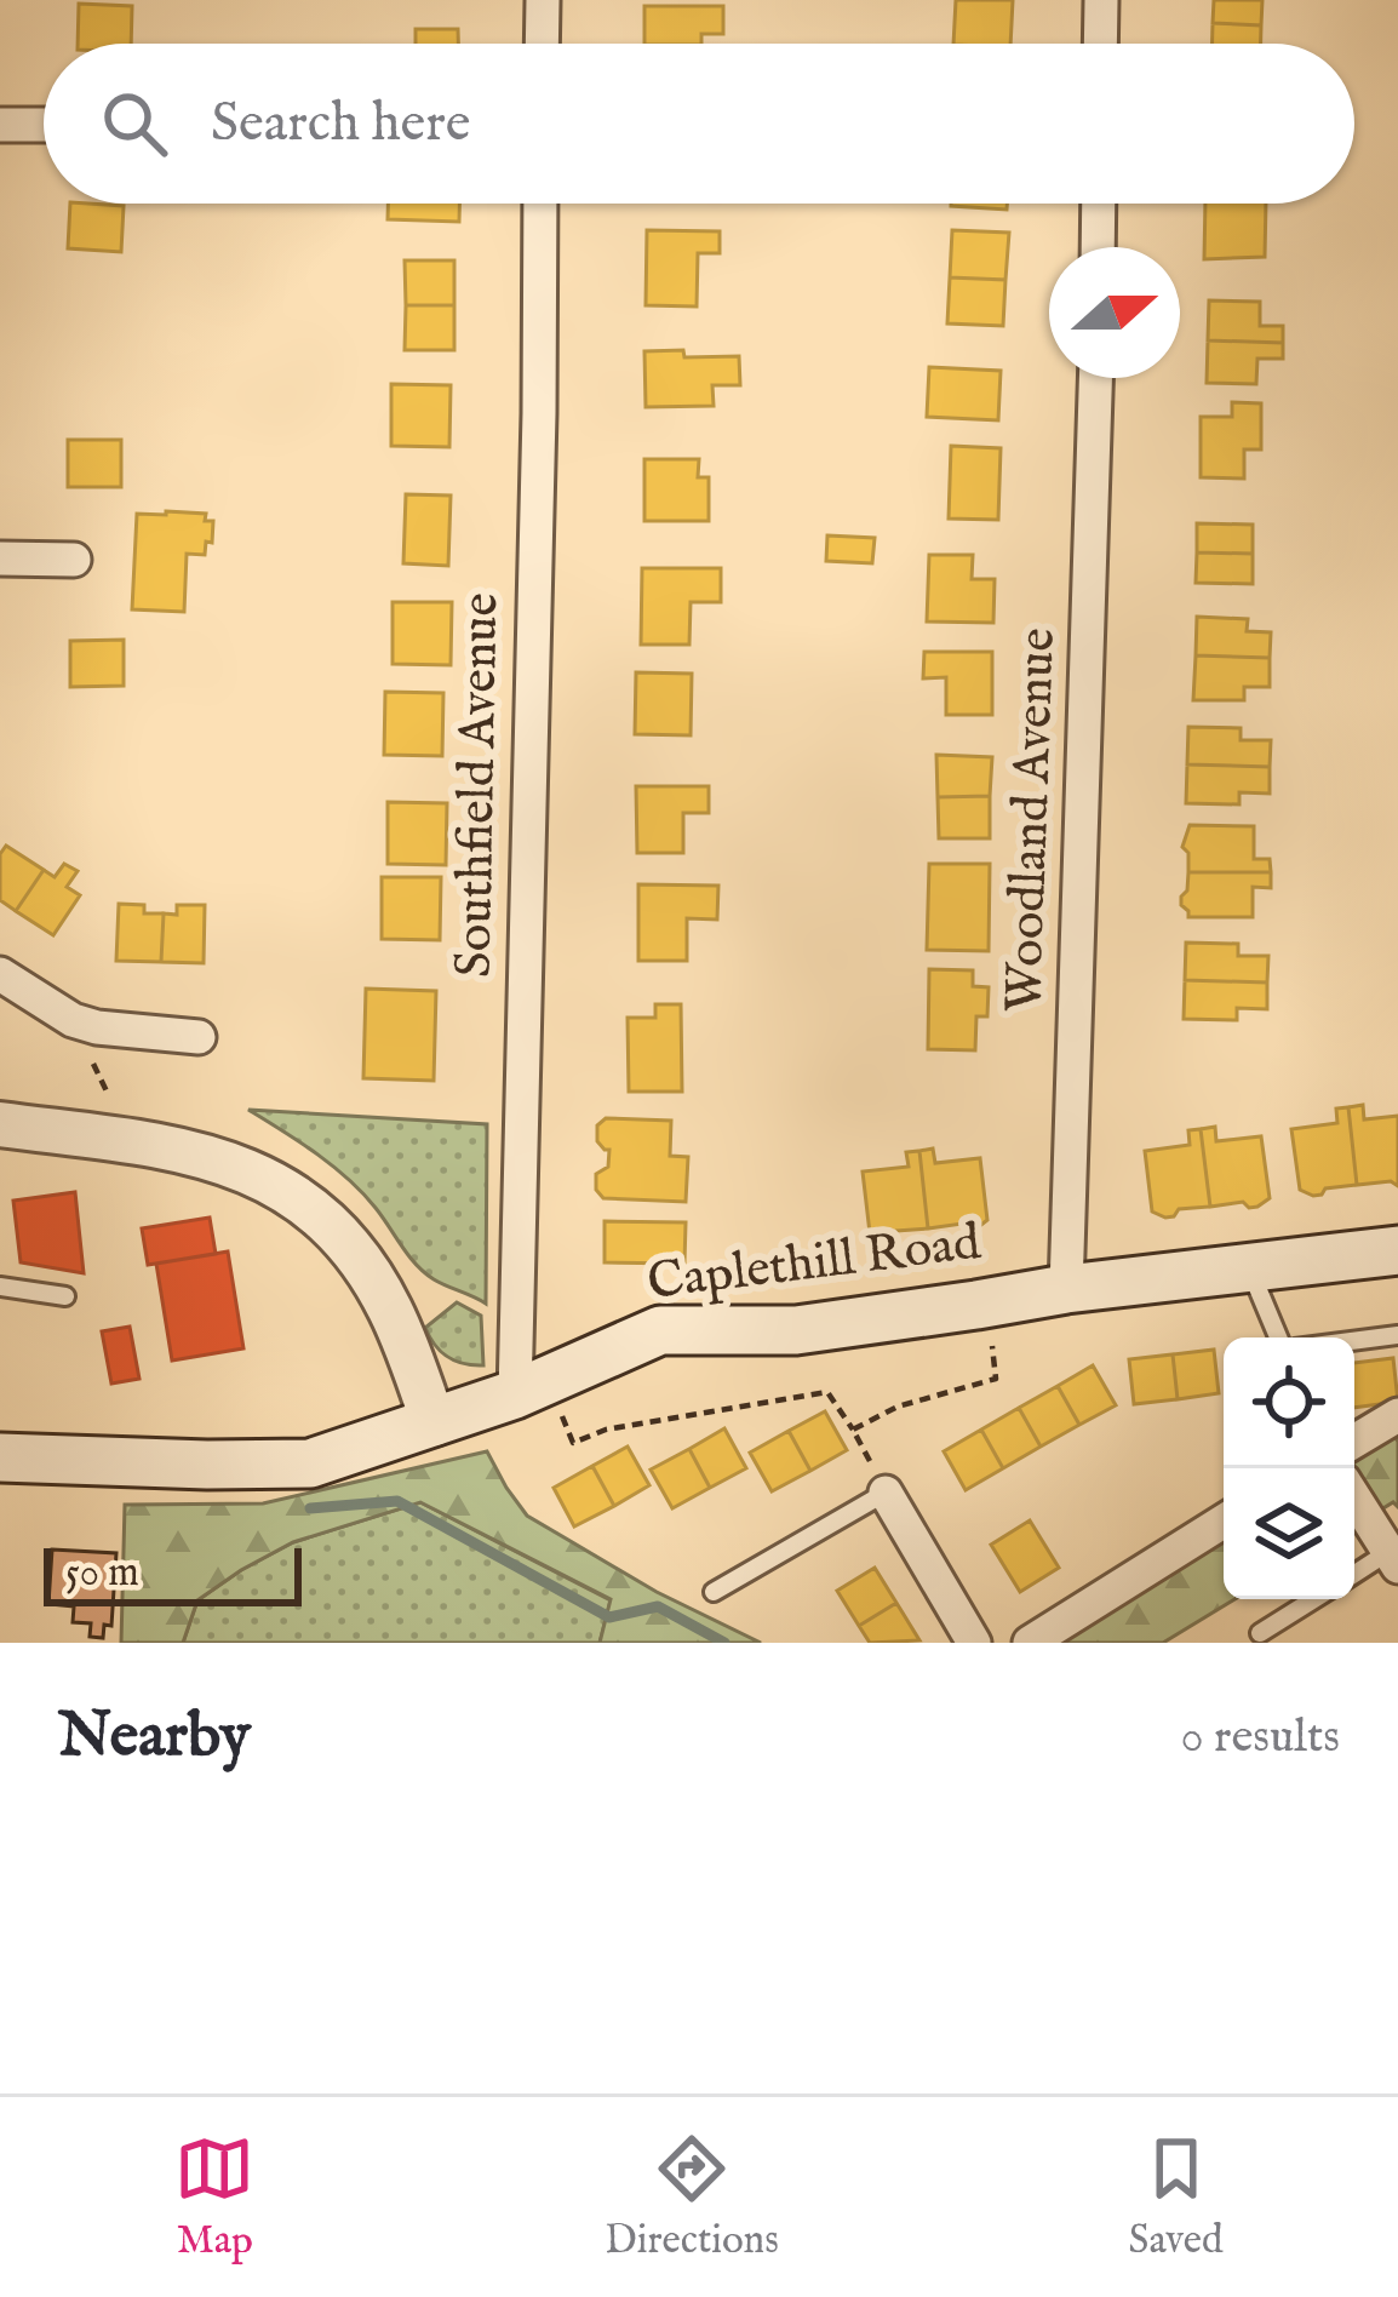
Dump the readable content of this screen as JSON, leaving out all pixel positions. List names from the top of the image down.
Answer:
{
  "streets": {
    "main road": ["Caplethill Road"],
    "street": ["Southfield Avenue", "Woodland Avenue"]
  },
  "crossings": [
    ["Southfield Avenue", "Caplethill Road"],
    ["Woodland Avenue", "Caplethill Road"]
  ],
  "scale_bar": "50 m",
  "north": "right",
  "page": {
    "search": "Search here",
    "scale": "50 m",
    "heading": ["Nearby", "0 results"],
    "nav": ["Map", "Directions", "Saved"]
  }
}
